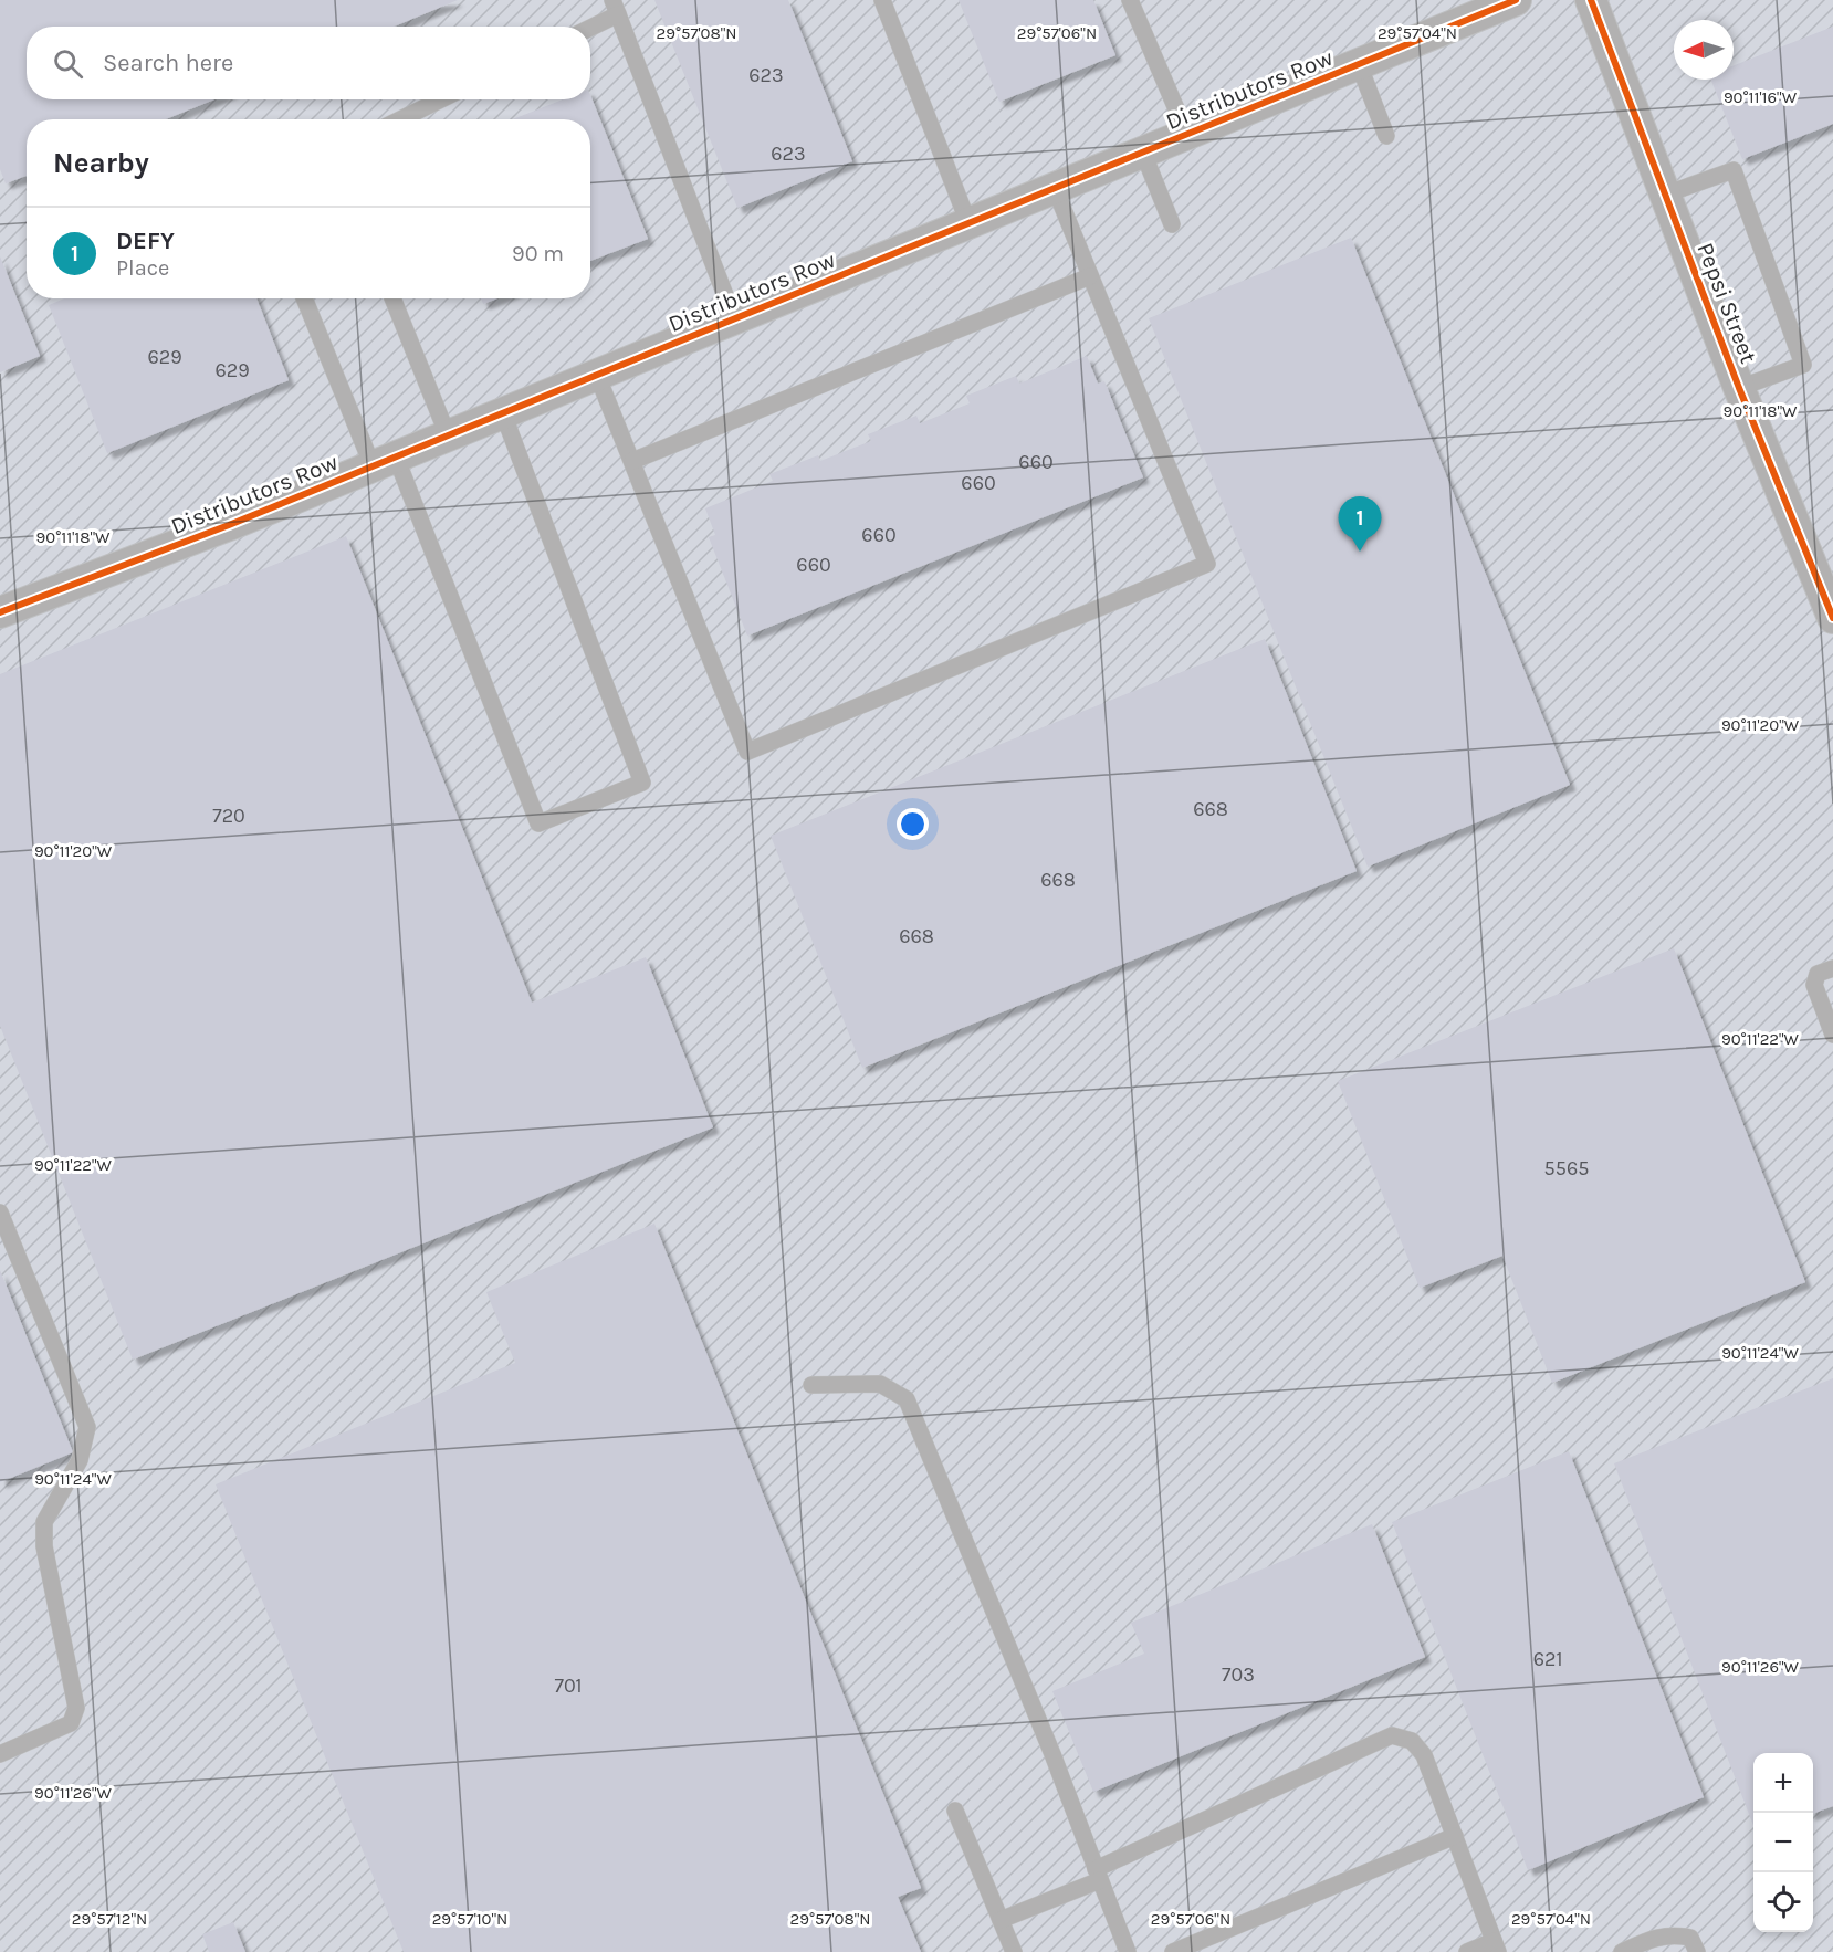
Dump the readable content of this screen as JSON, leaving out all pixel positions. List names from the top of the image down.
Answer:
{
  "streets": {
    "street": ["Distributors Row", "Pepsi Street"]
  },
  "house_numbers": [
    "623",
    "623",
    "629",
    "629",
    "660",
    "660",
    "660",
    "660",
    "668",
    "720",
    "668",
    "668",
    "5565",
    "621",
    "703",
    "701"
  ],
  "north": "left",
  "page": {
    "search": "Search here",
    "heading": "Nearby",
    "list": [
      {
        "mark": "1",
        "name": "DEFY",
        "note": "Place",
        "value": "90 m"
      }
    ],
    "pins": "1",
    "map_buttons": ["+", "−"]
  },
  "coordinates": [
    "29°57'08\"N",
    "29°57'06\"N",
    "29°57'04\"N",
    "90°11'16\"W",
    "90°11'18\"W",
    "90°11'20\"W",
    "90°11'22\"W",
    "90°11'24\"W",
    "90°11'26\"W",
    "29°57'12\"N",
    "29°57'10\"N"
  ]
}
